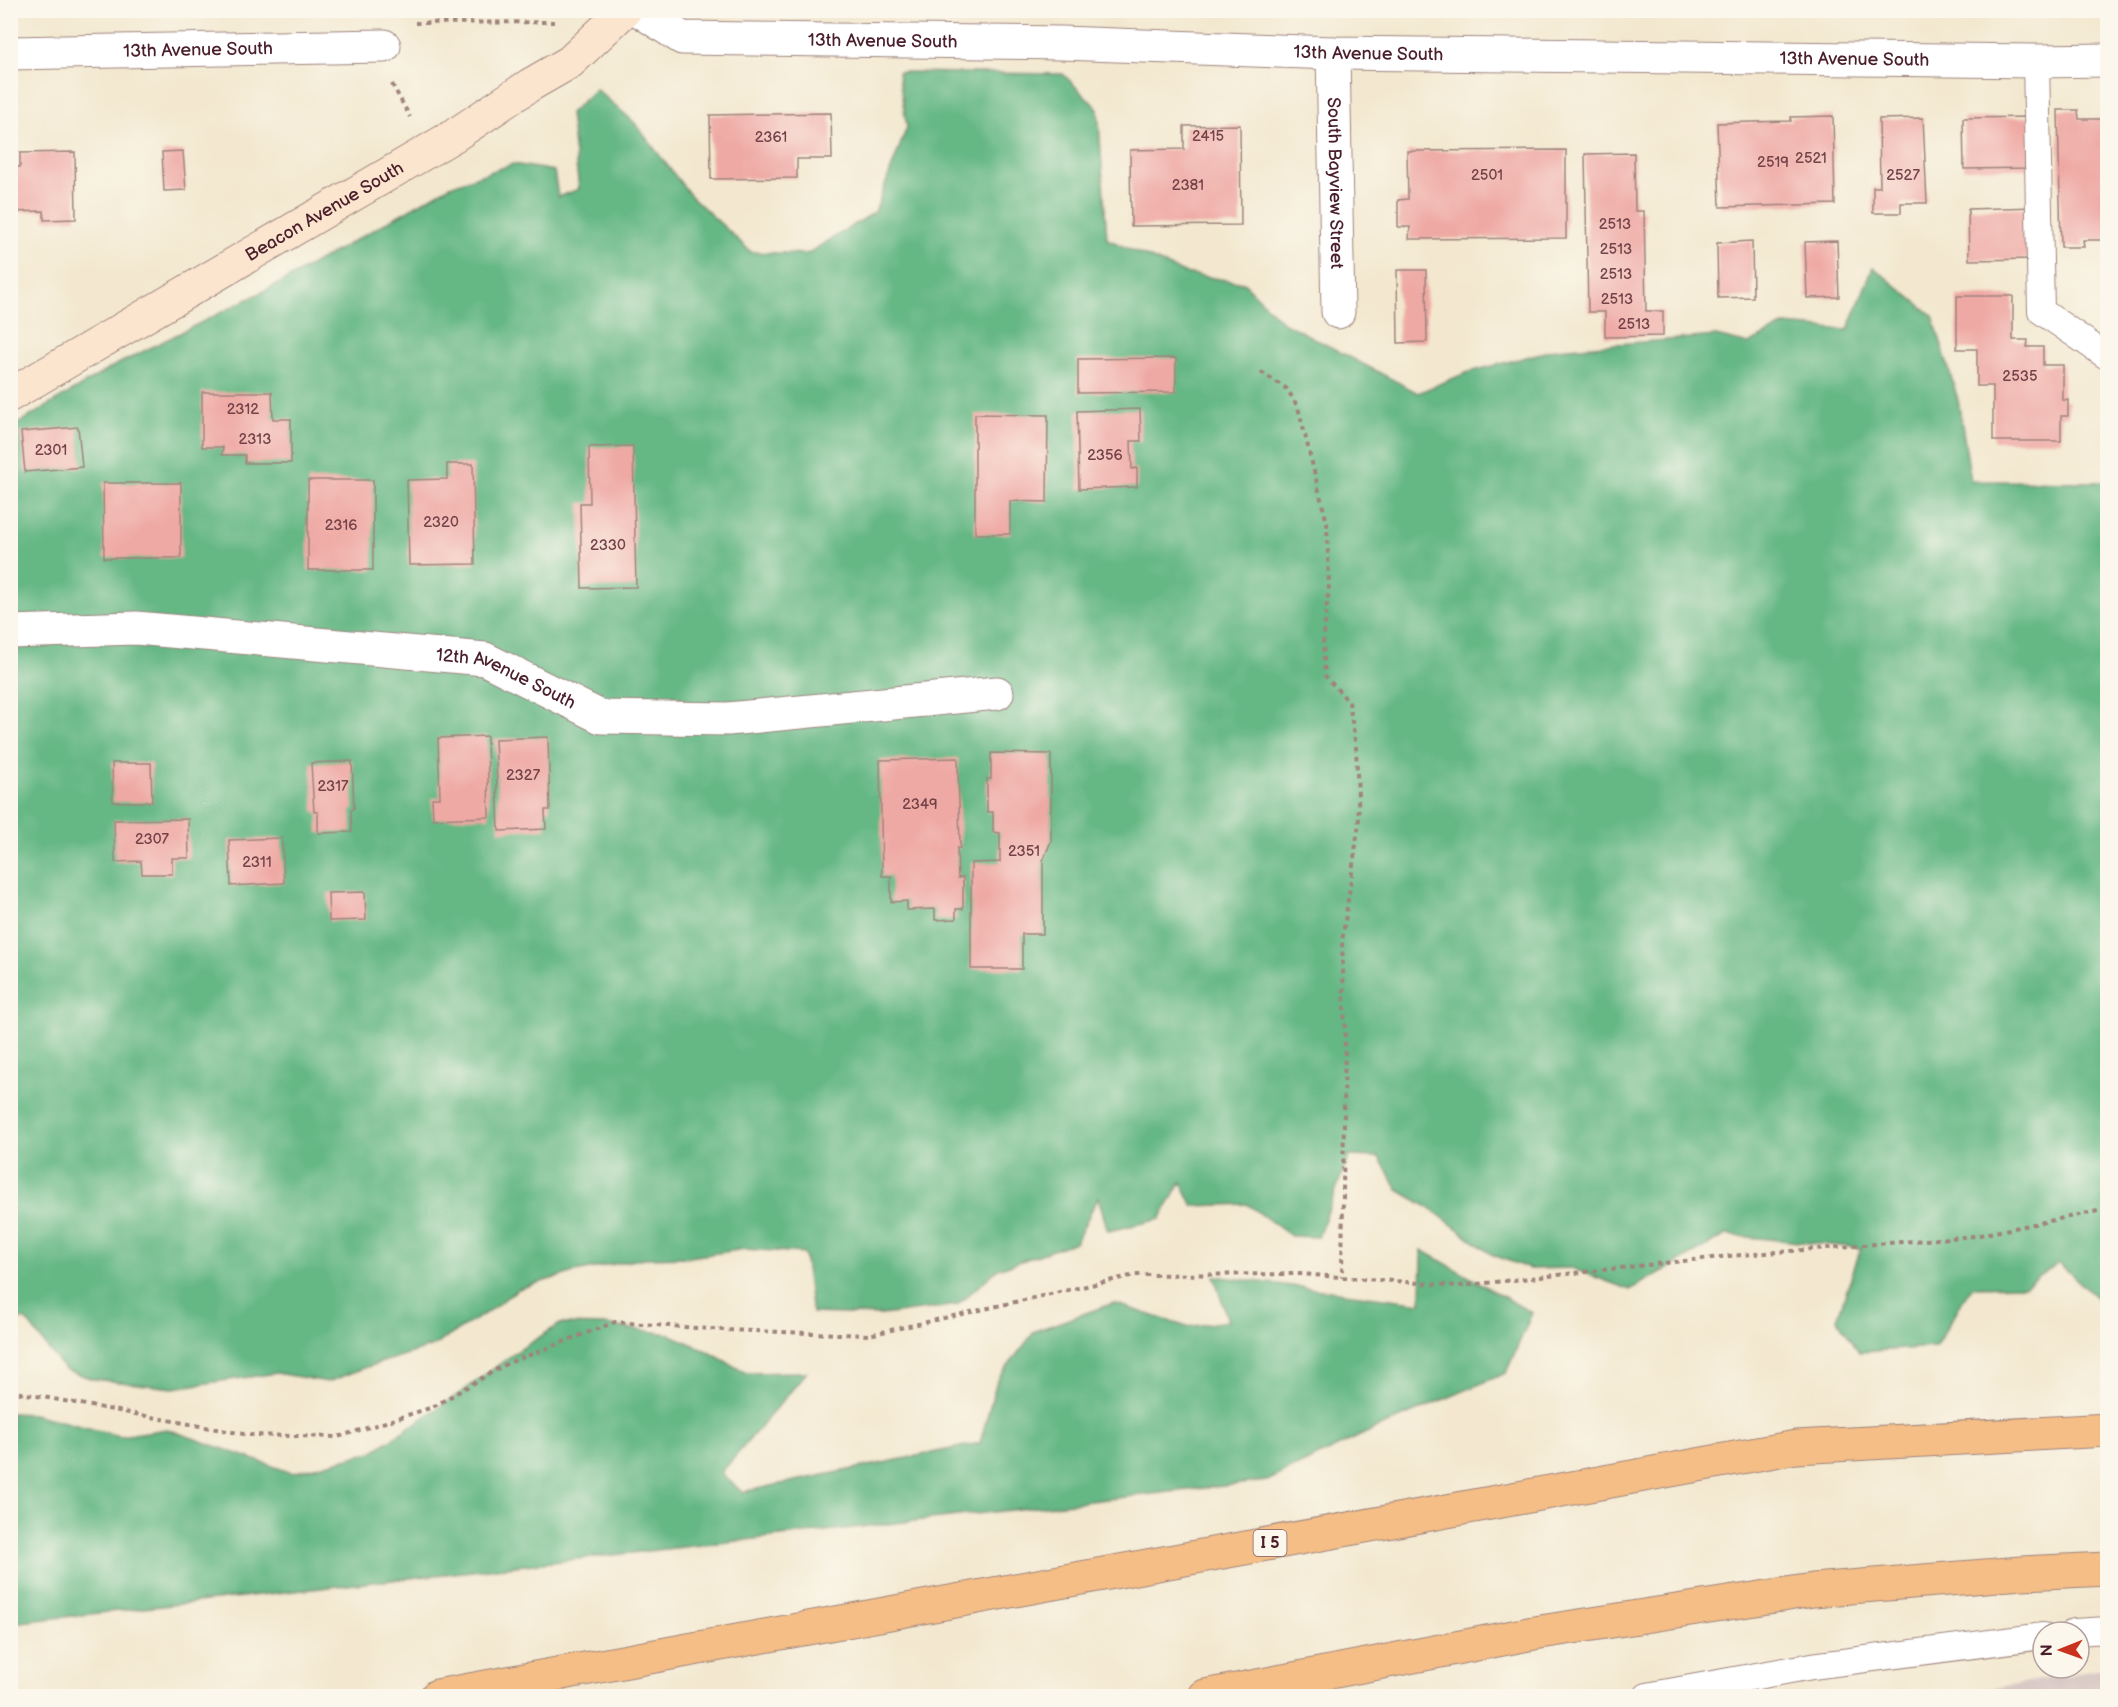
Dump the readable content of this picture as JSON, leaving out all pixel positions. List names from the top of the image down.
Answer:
{
  "streets": {
    "highway": ["I 5"],
    "main road": ["Beacon Avenue South"],
    "street": ["13th Avenue South", "South Bayview Street", "12th Avenue South"]
  },
  "crossings": [
    ["13th Avenue South", "South Bayview Street"]
  ],
  "house_numbers": [
    "2415",
    "2361",
    "2521",
    "2519",
    "2501",
    "2527",
    "2381",
    "2513",
    "2513",
    "2513",
    "2513",
    "2513",
    "2535",
    "2312",
    "2313",
    "2301",
    "2356",
    "2320",
    "2316",
    "2330",
    "2327",
    "2317",
    "2349",
    "2307",
    "2351",
    "2311"
  ],
  "north": "left"
}
